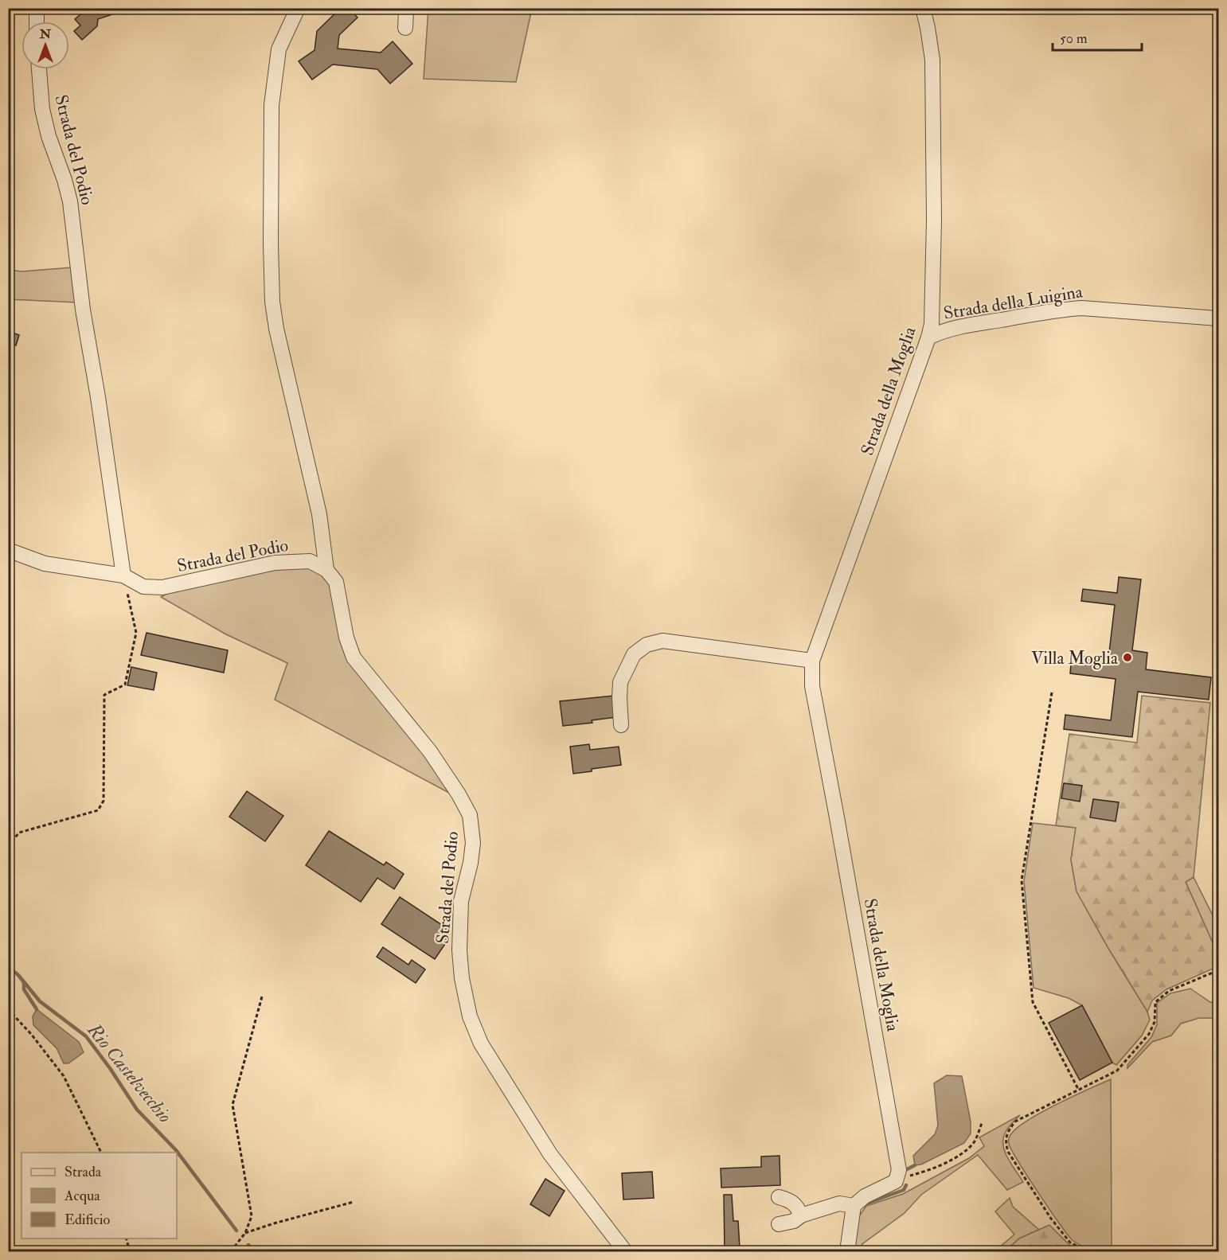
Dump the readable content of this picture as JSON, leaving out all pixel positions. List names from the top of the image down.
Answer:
{
  "streets": {
    "street": ["Strada del Podio", "Strada della Luigina", "Strada della Moglia"]
  },
  "crossings": [
    ["Strada della Luigina", "Strada della Moglia"]
  ],
  "water": ["Rio Castelvecchio"],
  "places": ["Villa Moglia"],
  "legend": ["Strada", "Acqua", "Edificio"],
  "scale_bar": "50 m",
  "north": "top"
}
